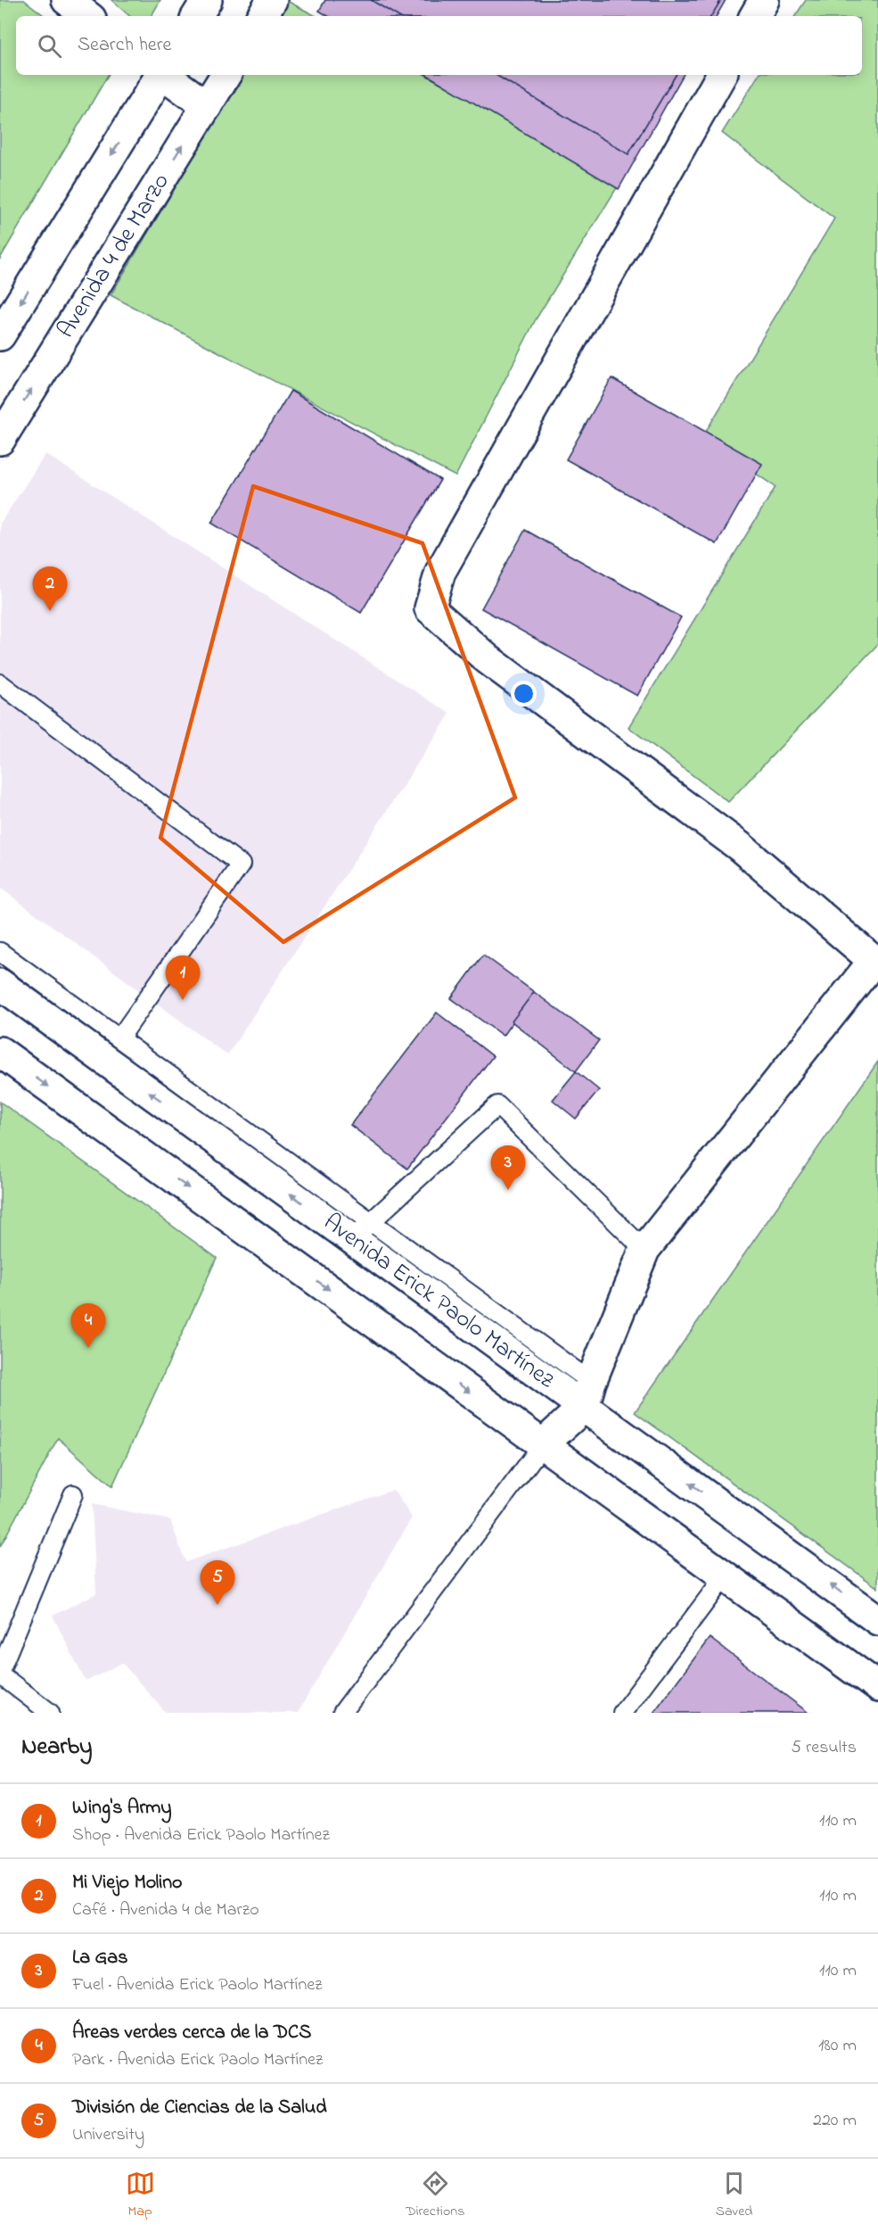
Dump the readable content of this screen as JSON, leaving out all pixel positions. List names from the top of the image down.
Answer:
{
  "streets": {
    "street": ["Avenida 4 de Marzo", "Avenida Erick Paolo Martínez"]
  },
  "page": {
    "search": "Search here",
    "pins": [
      "2",
      "1",
      "3",
      "4",
      "5"
    ],
    "heading": ["Nearby", "5 results"],
    "list": [
      {
        "mark": "1",
        "name": "Wing's Army",
        "note": "Shop · Avenida Erick Paolo Martínez",
        "value": "110 m"
      },
      {
        "mark": "2",
        "name": "Mi Viejo Molino",
        "note": "Café · Avenida 4 de Marzo",
        "value": "110 m"
      },
      {
        "mark": "3",
        "name": "La Gas",
        "note": "Fuel · Avenida Erick Paolo Martínez",
        "value": "110 m"
      },
      {
        "mark": "4",
        "name": "Áreas verdes cerca de la DCS",
        "note": "Park · Avenida Erick Paolo Martínez",
        "value": "180 m"
      },
      {
        "mark": "5",
        "name": "División de Ciencias de la Salud",
        "note": "University",
        "value": "220 m"
      }
    ],
    "nav": ["Map", "Directions", "Saved"]
  }
}
